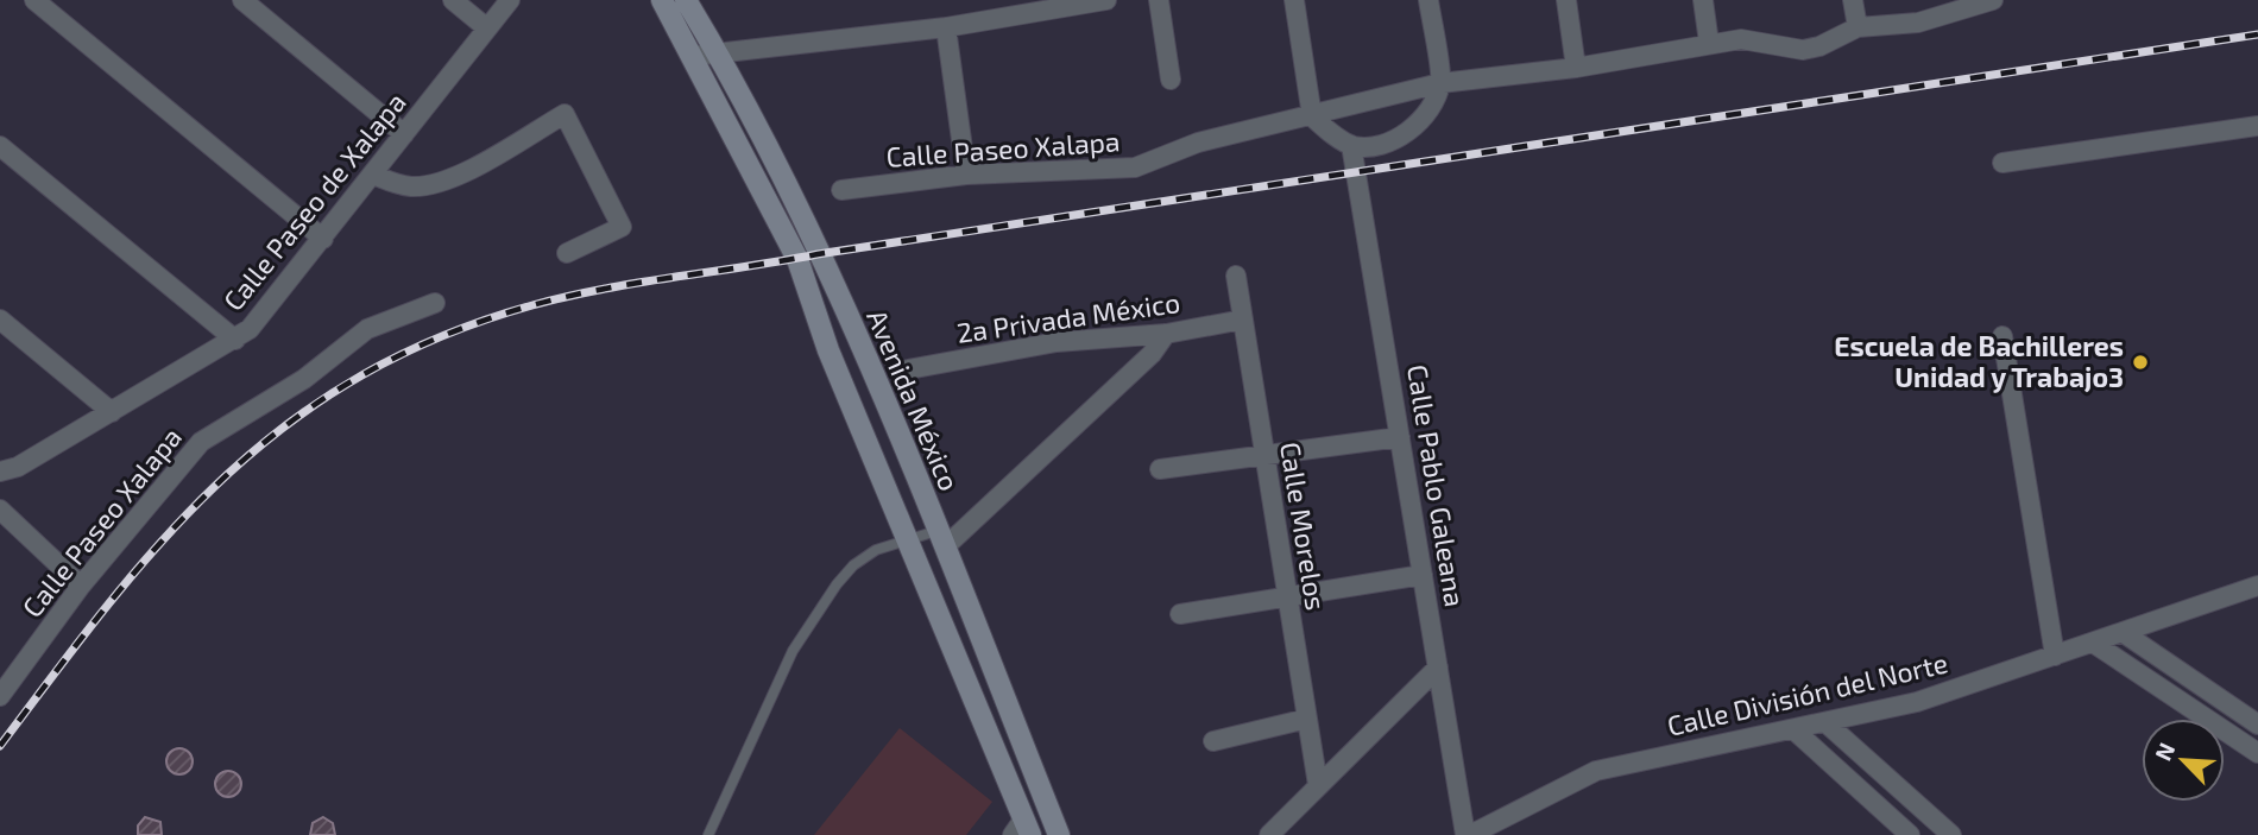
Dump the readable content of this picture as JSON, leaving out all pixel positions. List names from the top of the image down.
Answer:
{
  "streets": {
    "main road": ["Avenida México"],
    "street": [
      "Calle Paseo Xalapa",
      "Calle Paseo de Xalapa",
      "2a Privada México",
      "Calle Pablo Galeana",
      "Calle Morelos",
      "Calle División del Norte"
    ]
  },
  "crossings": [
    ["2a Privada México", "Calle Morelos"],
    ["Calle Pablo Galeana", "Calle División del Norte"]
  ],
  "places": ["Escuela de Bachilleres Unidad y Trabajo3"],
  "north": "top left"
}
